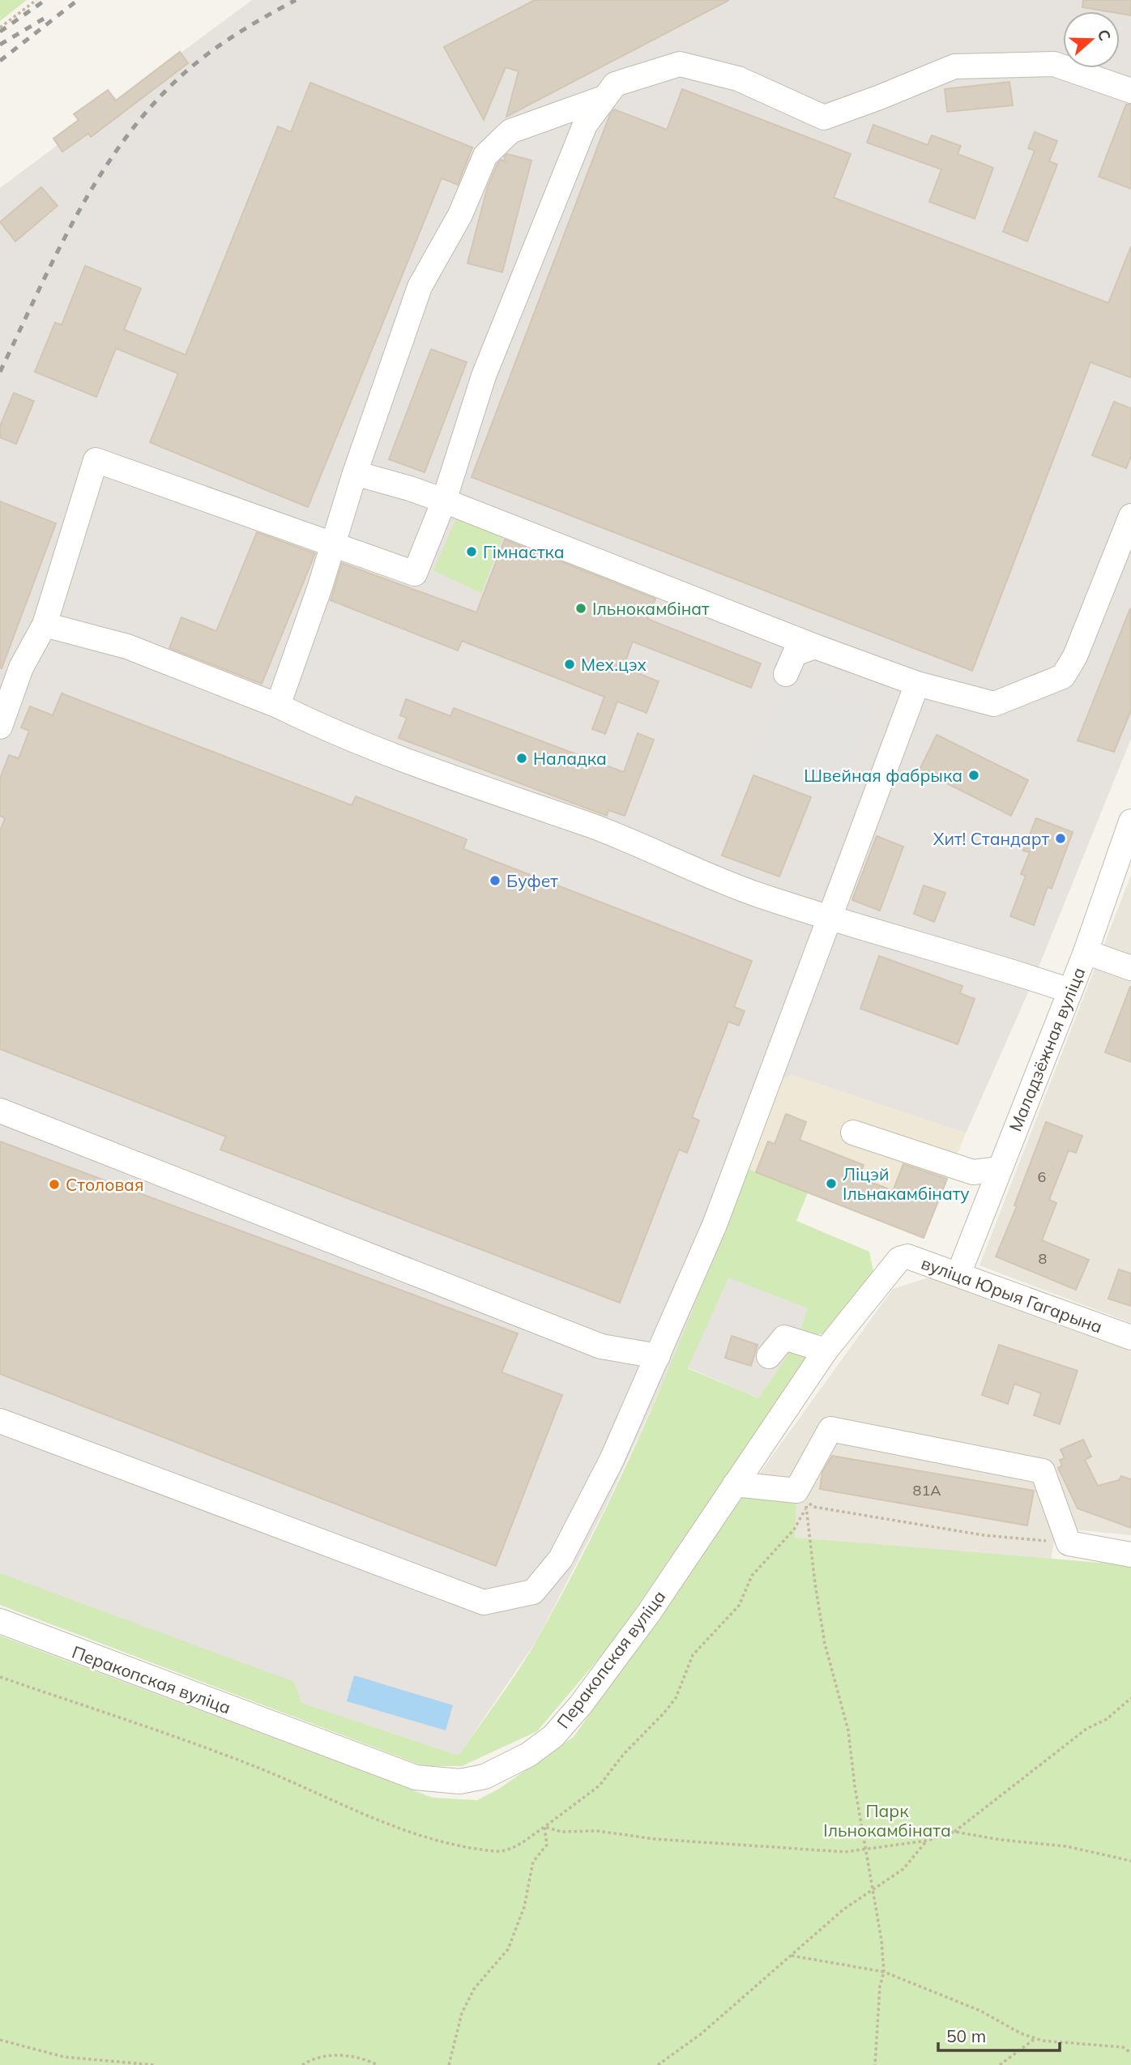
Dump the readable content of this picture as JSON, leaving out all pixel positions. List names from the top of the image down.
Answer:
{
  "streets": {
    "street": ["Маладзёжная вуліца", "вуліца Юрыя Гагарына", "Перакопская вуліца"]
  },
  "crossings": [
    ["Маладзёжная вуліца", "вуліца Юрыя Гагарына"],
    ["вуліца Юрыя Гагарына", "Перакопская вуліца"]
  ],
  "parks": ["Парк Ільнокамбіната"],
  "places": [
    "Гімнастка",
    "Ільнокамбінат",
    "Мех.цэх",
    "Наладка",
    "Швейная фабрыка",
    "Хит! Стандарт",
    "Буфет",
    "Ліцэй Ільнакамбінату",
    "Столовая"
  ],
  "house_numbers": ["6", "8", "81А"],
  "scale_bar": "50 m",
  "north": "right"
}
